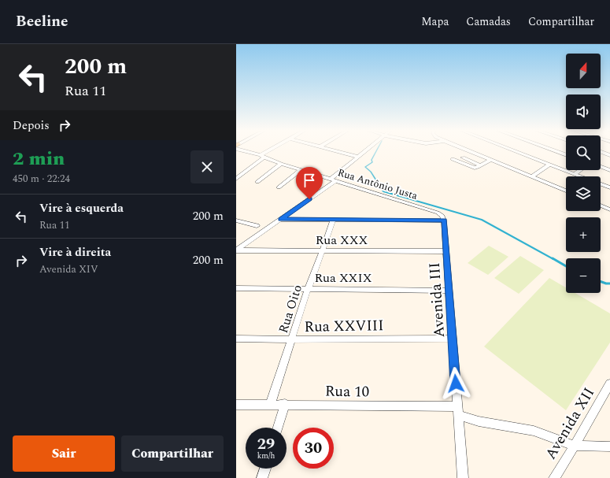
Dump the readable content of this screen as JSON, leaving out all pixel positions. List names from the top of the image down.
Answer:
{
  "streets": {
    "street": [
      "Rua Antônio Justa",
      "Rua XXX",
      "Rua XXIX",
      "Avenida III",
      "Rua Oito",
      "Rua XXVIII",
      "Rua 10",
      "Avenida XII"
    ]
  },
  "crossings": [
    ["Rua Antônio Justa", "Avenida III"],
    ["Rua XXX", "Avenida III"],
    ["Rua XXX", "Rua Oito"],
    ["Rua XXIX", "Avenida III"],
    ["Rua XXIX", "Rua Oito"],
    ["Avenida III", "Rua XXVIII"],
    ["Avenida III", "Rua 10"],
    ["Rua Oito", "Rua XXVIII"],
    ["Rua Oito", "Rua 10"],
    ["Rua 10", "Avenida XII"]
  ],
  "north": "top",
  "page": {
    "header": "Beeline",
    "nav": ["Mapa", "Camadas", "Compartilhar"],
    "turn": ["200 m", "Rua 11"],
    "map_buttons": ["+", "−"],
    "then": "Depois",
    "heading": ["2 min", "450 m · 22:24"],
    "list": [
      {
        "name": "Vire à esquerda",
        "note": "Rua 11",
        "value": "200 m"
      },
      {
        "name": "Vire à direita",
        "note": "Avenida XIV",
        "value": "200 m"
      }
    ],
    "speed": "29 km/h",
    "limit": "30",
    "buttons": ["Sair", "Compartilhar"]
  }
}
